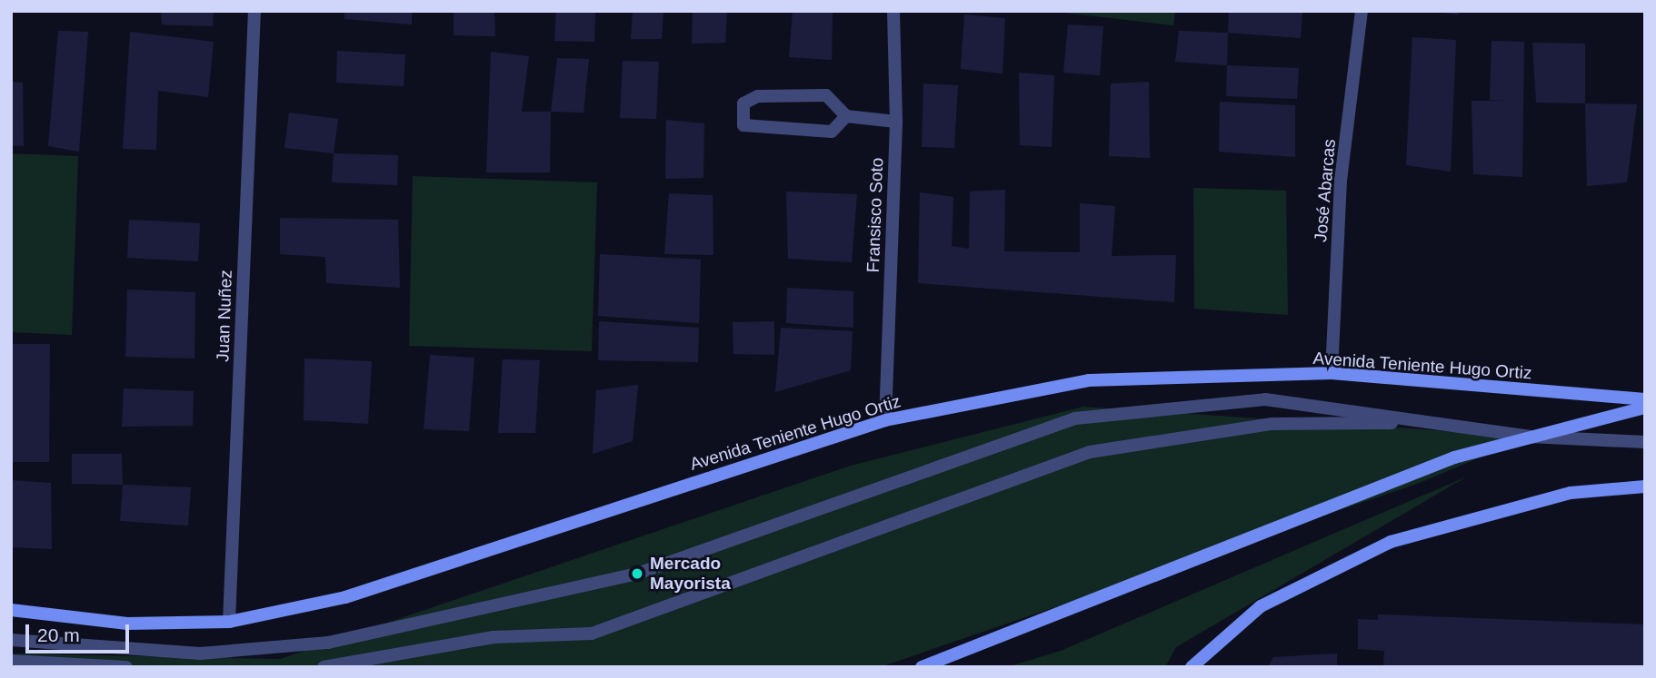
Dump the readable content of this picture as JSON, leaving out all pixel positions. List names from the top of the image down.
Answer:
{
  "streets": {
    "main road": ["Avenida Teniente Hugo Ortiz"],
    "street": ["José Abarcas", "Fransisco Soto", "Juan Nuñez"]
  },
  "crossings": [
    ["José Abarcas", "Avenida Teniente Hugo Ortiz"],
    ["Fransisco Soto", "Avenida Teniente Hugo Ortiz"],
    ["Juan Nuñez", "Avenida Teniente Hugo Ortiz"]
  ],
  "places": ["Mercado Mayorista"],
  "scale_bar": "20 m"
}
